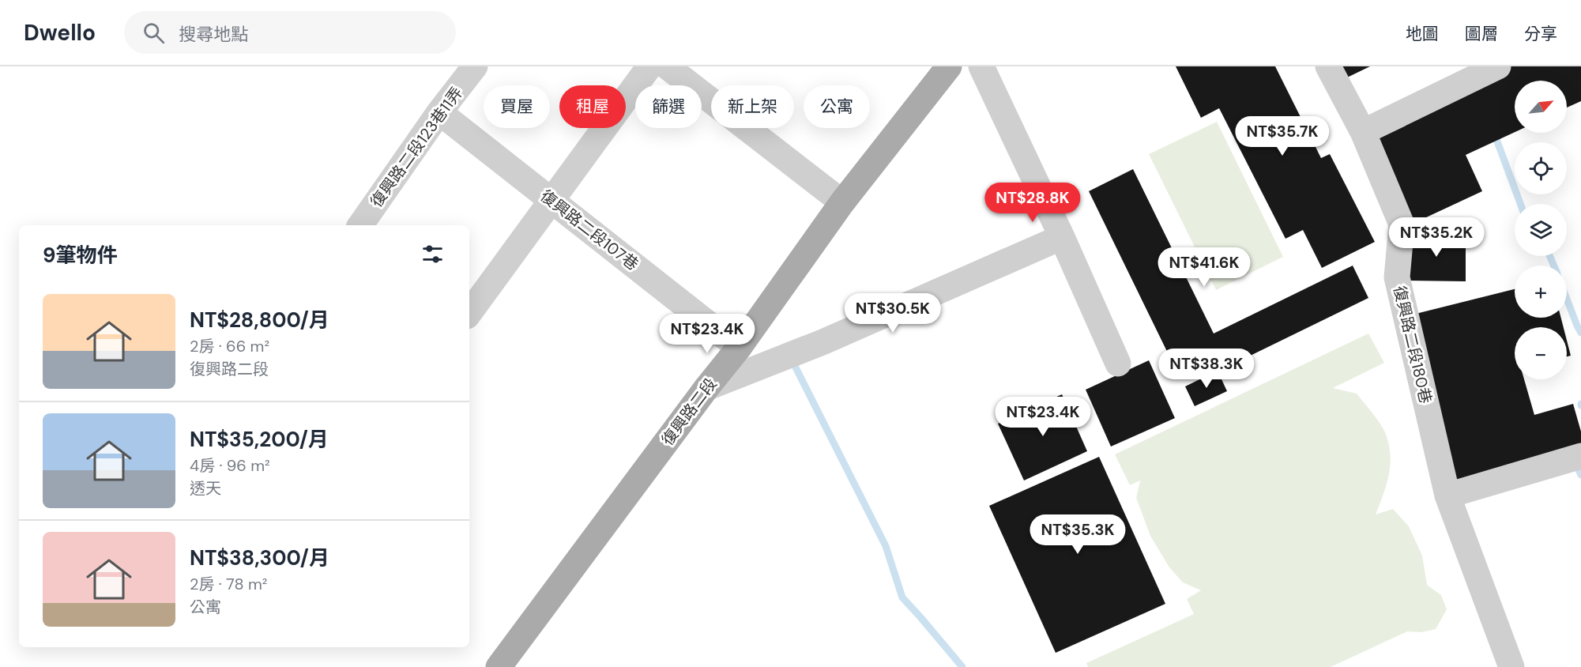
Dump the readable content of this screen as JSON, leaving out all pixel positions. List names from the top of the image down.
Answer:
{
  "streets": {
    "main road": ["復興路二段"],
    "street": ["復興路二段123巷11弄", "復興路二段107巷", "復興路二段180巷"]
  },
  "crossings": [
    ["復興路二段123巷11弄", "復興路二段107巷"],
    ["復興路二段107巷", "復興路二段"]
  ],
  "north": "top right",
  "page": {
    "header": "Dwello",
    "search": "搜尋地點",
    "nav": ["地圖", "圖層", "分享"],
    "map_buttons": ["+", "−"],
    "chip": [
      "買屋",
      "租屋",
      "篩選",
      "新上架",
      "公寓"
    ],
    "price": [
      "NT$35.7K",
      "NT$28.8K",
      "NT$35.2K",
      "NT$41.6K",
      "NT$30.5K",
      "NT$23.4K",
      "NT$38.3K",
      "NT$23.4K",
      "NT$35.3K"
    ],
    "heading": "9筆物件",
    "list": [
      {
        "name": "NT$28,800/月",
        "note": "2房 · 66 m² · 復興路二段"
      },
      {
        "name": "NT$35,200/月",
        "note": "4房 · 96 m² · 透天"
      },
      {
        "name": "NT$38,300/月",
        "note": "2房 · 78 m² · 公寓"
      }
    ]
  }
}
